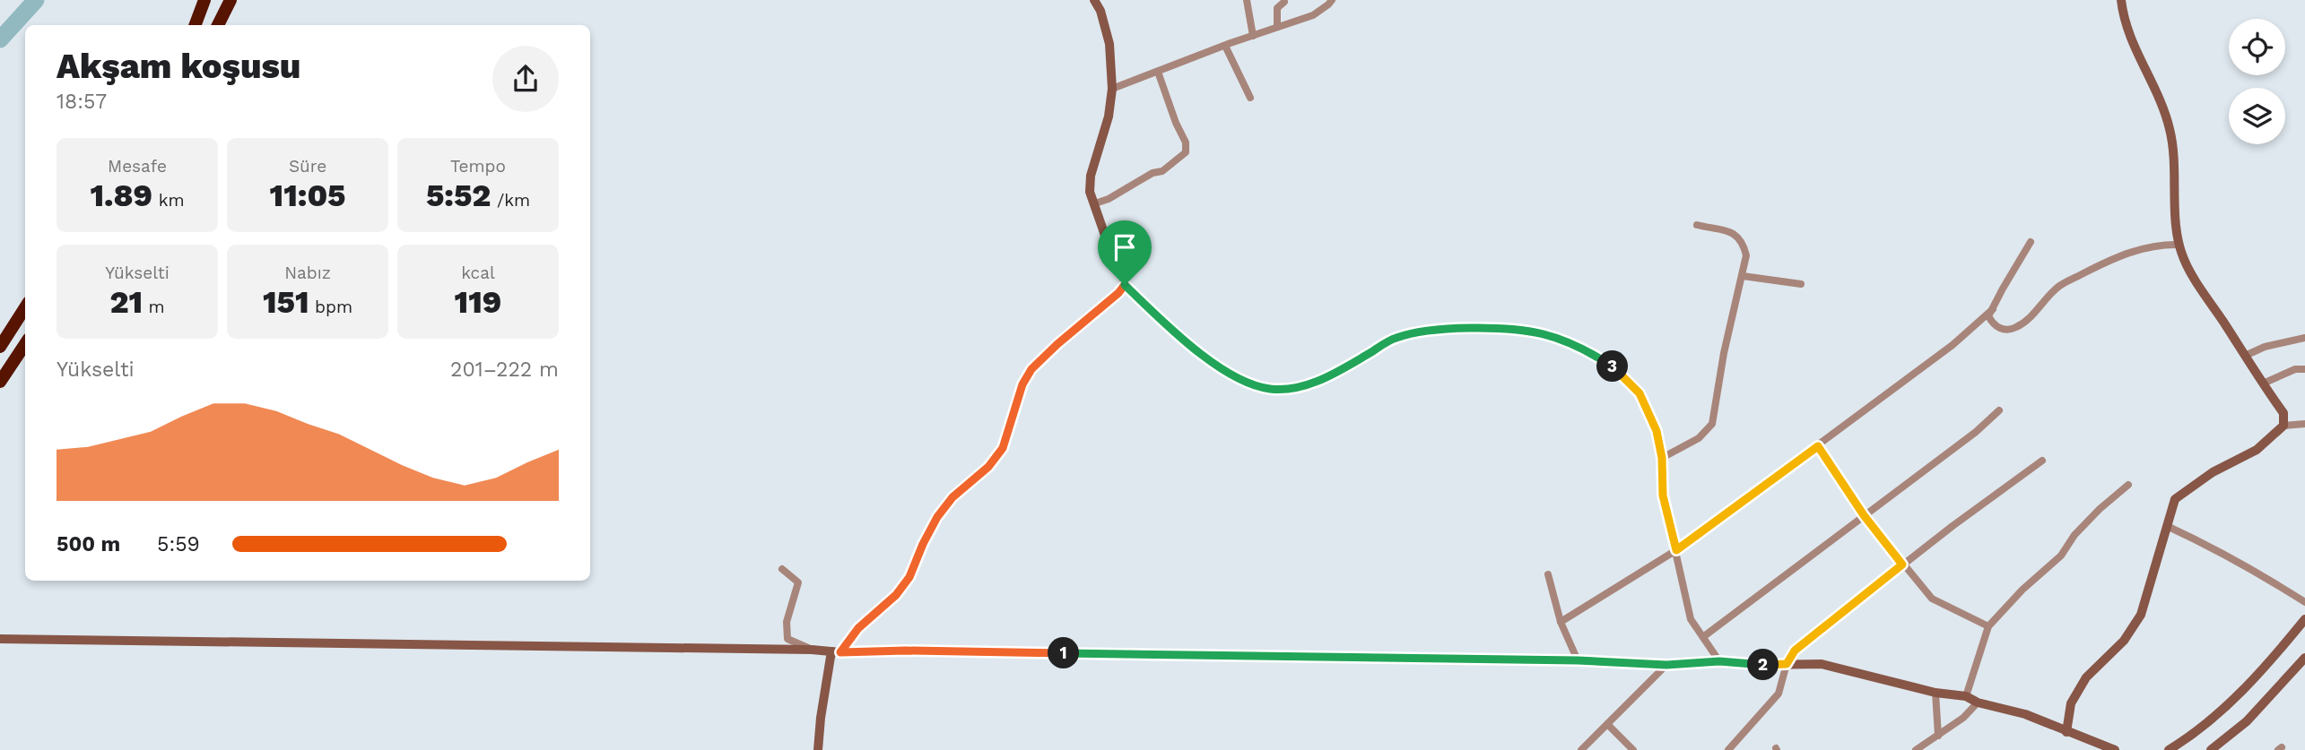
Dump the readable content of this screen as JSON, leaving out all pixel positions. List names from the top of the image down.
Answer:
{
  "page": {
    "heading": ["Akşam koşusu", "18:57"],
    "stats": [
      ["Mesafe", "1.89 km"],
      ["Süre", "11:05"],
      ["Tempo", "5:52 /km"],
      ["Yükselti", "21 m"],
      ["Nabız", "151 bpm"],
      ["kcal", "119"]
    ],
    "chart": ["Yükselti", "201–222 m"],
    "pins": ["3", "1", "2"],
    "list": [
      {
        "name": "500 m",
        "note": "5:59"
      }
    ]
  }
}
